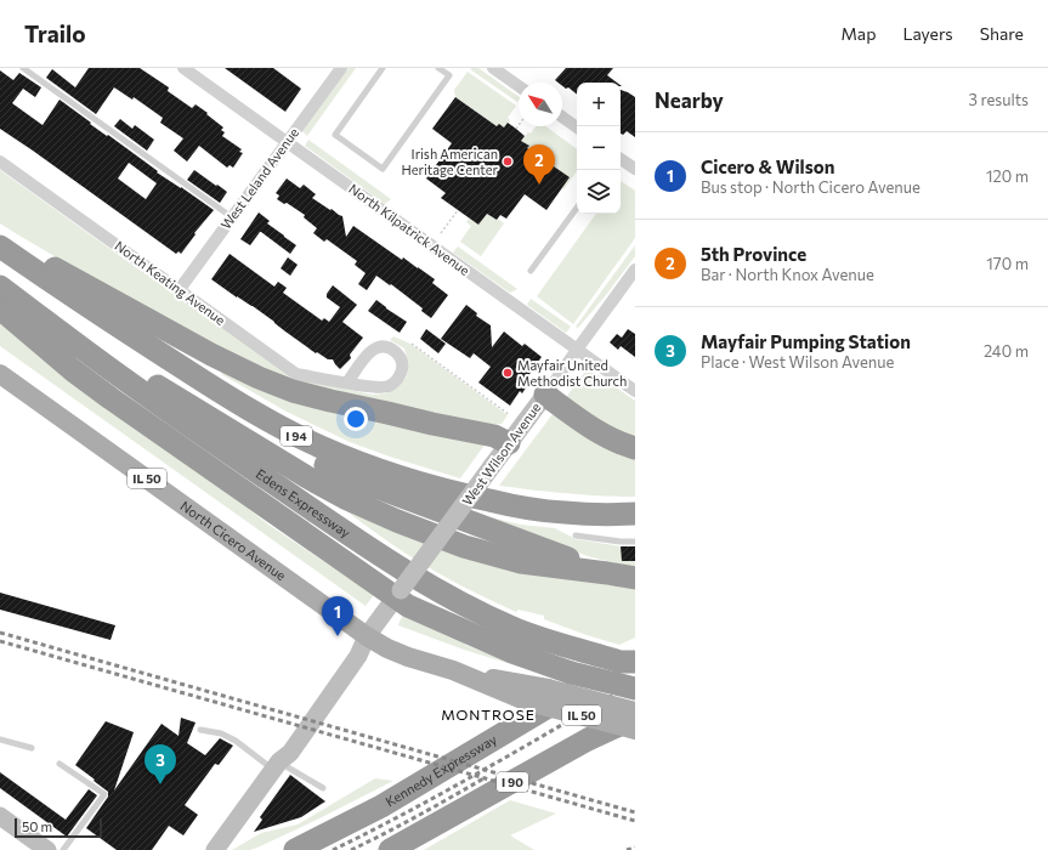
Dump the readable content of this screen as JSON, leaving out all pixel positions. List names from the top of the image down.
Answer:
{
  "streets": {
    "highway": [
      "I 94",
      "Edens Expressway",
      "Kennedy Expressway",
      "I 90"
    ],
    "main road": ["IL 50", "North Cicero Avenue"],
    "street": [
      "West Leland Avenue",
      "North Kilpatrick Avenue",
      "North Keating Avenue",
      "West Wilson Avenue"
    ]
  },
  "crossings": [
    ["West Leland Avenue", "North Kilpatrick Avenue"],
    ["West Leland Avenue", "North Keating Avenue"],
    ["North Kilpatrick Avenue", "West Wilson Avenue"],
    ["I 94", "Edens Expressway"],
    ["West Wilson Avenue", "North Cicero Avenue"]
  ],
  "districts": ["MONTROSE"],
  "places": ["Irish American Heritage Center", "Mayfair United Methodist Church"],
  "scale_bar": "50 m",
  "north": "top left",
  "page": {
    "header": "Trailo",
    "nav": ["Map", "Layers", "Share"],
    "heading": ["Nearby", "3 results"],
    "map_buttons": ["+", "−"],
    "list": [
      {
        "mark": "1",
        "name": "Cicero & Wilson",
        "note": "Bus stop · North Cicero Avenue",
        "value": "120 m"
      },
      {
        "mark": "2",
        "name": "5th Province",
        "note": "Bar · North Knox Avenue",
        "value": "170 m"
      },
      {
        "mark": "3",
        "name": "Mayfair Pumping Station",
        "note": "Place · West Wilson Avenue",
        "value": "240 m"
      }
    ],
    "pins": ["2", "1", "3"],
    "scale": "50 m"
  }
}
